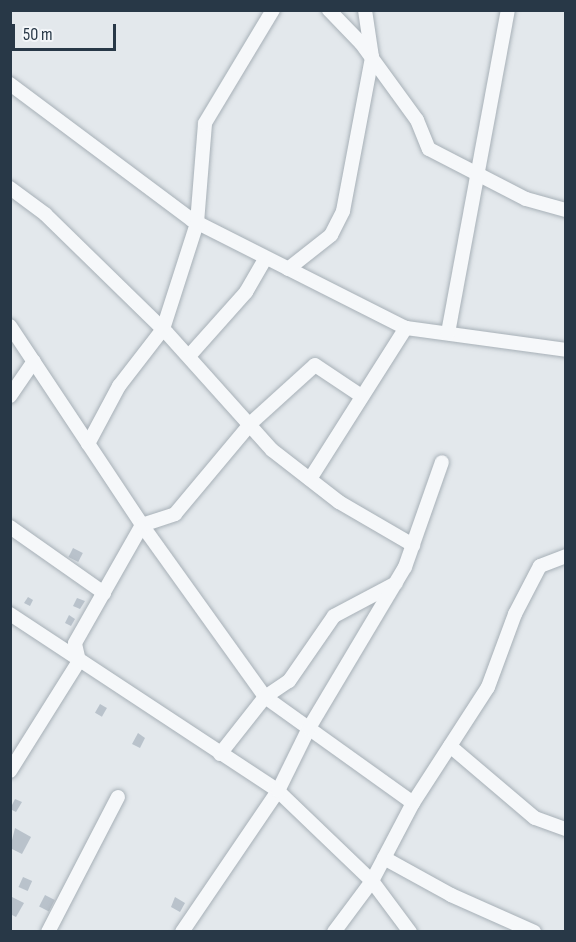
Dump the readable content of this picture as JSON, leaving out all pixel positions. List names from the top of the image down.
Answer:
{
  "scale_bar": "50 m"
}
